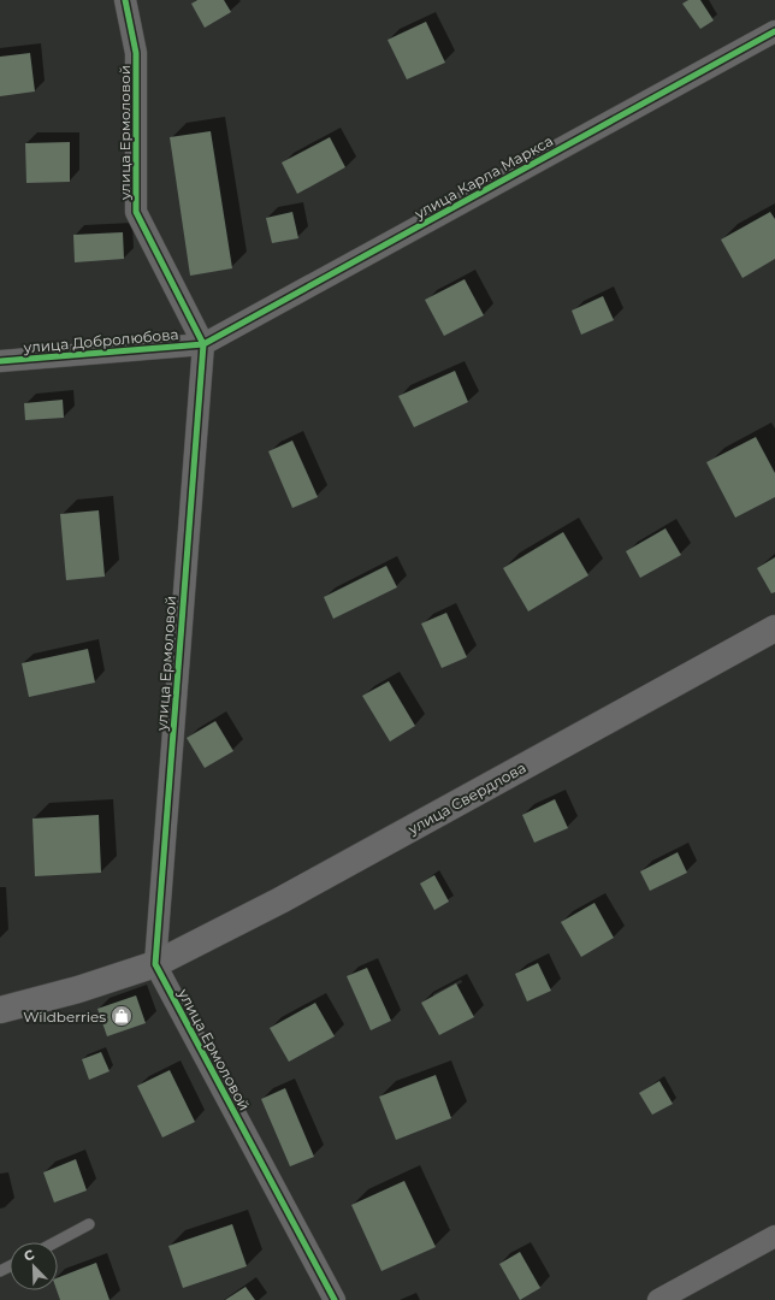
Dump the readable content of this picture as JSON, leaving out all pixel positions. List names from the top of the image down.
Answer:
{
  "streets": {
    "main road": ["улица Свердлова"],
    "street": ["улица Ермоловой", "улица Карла Маркса", "улица Добролюбова"]
  },
  "crossings": [
    ["улица Ермоловой", "улица Карла Маркса"],
    ["улица Ермоловой", "улица Добролюбова"],
    ["улица Ермоловой", "улица Свердлова"],
    ["улица Карла Маркса", "улица Добролюбова"]
  ],
  "places": {
    "shop": ["Wildberries"]
  },
  "north": "top left"
}
